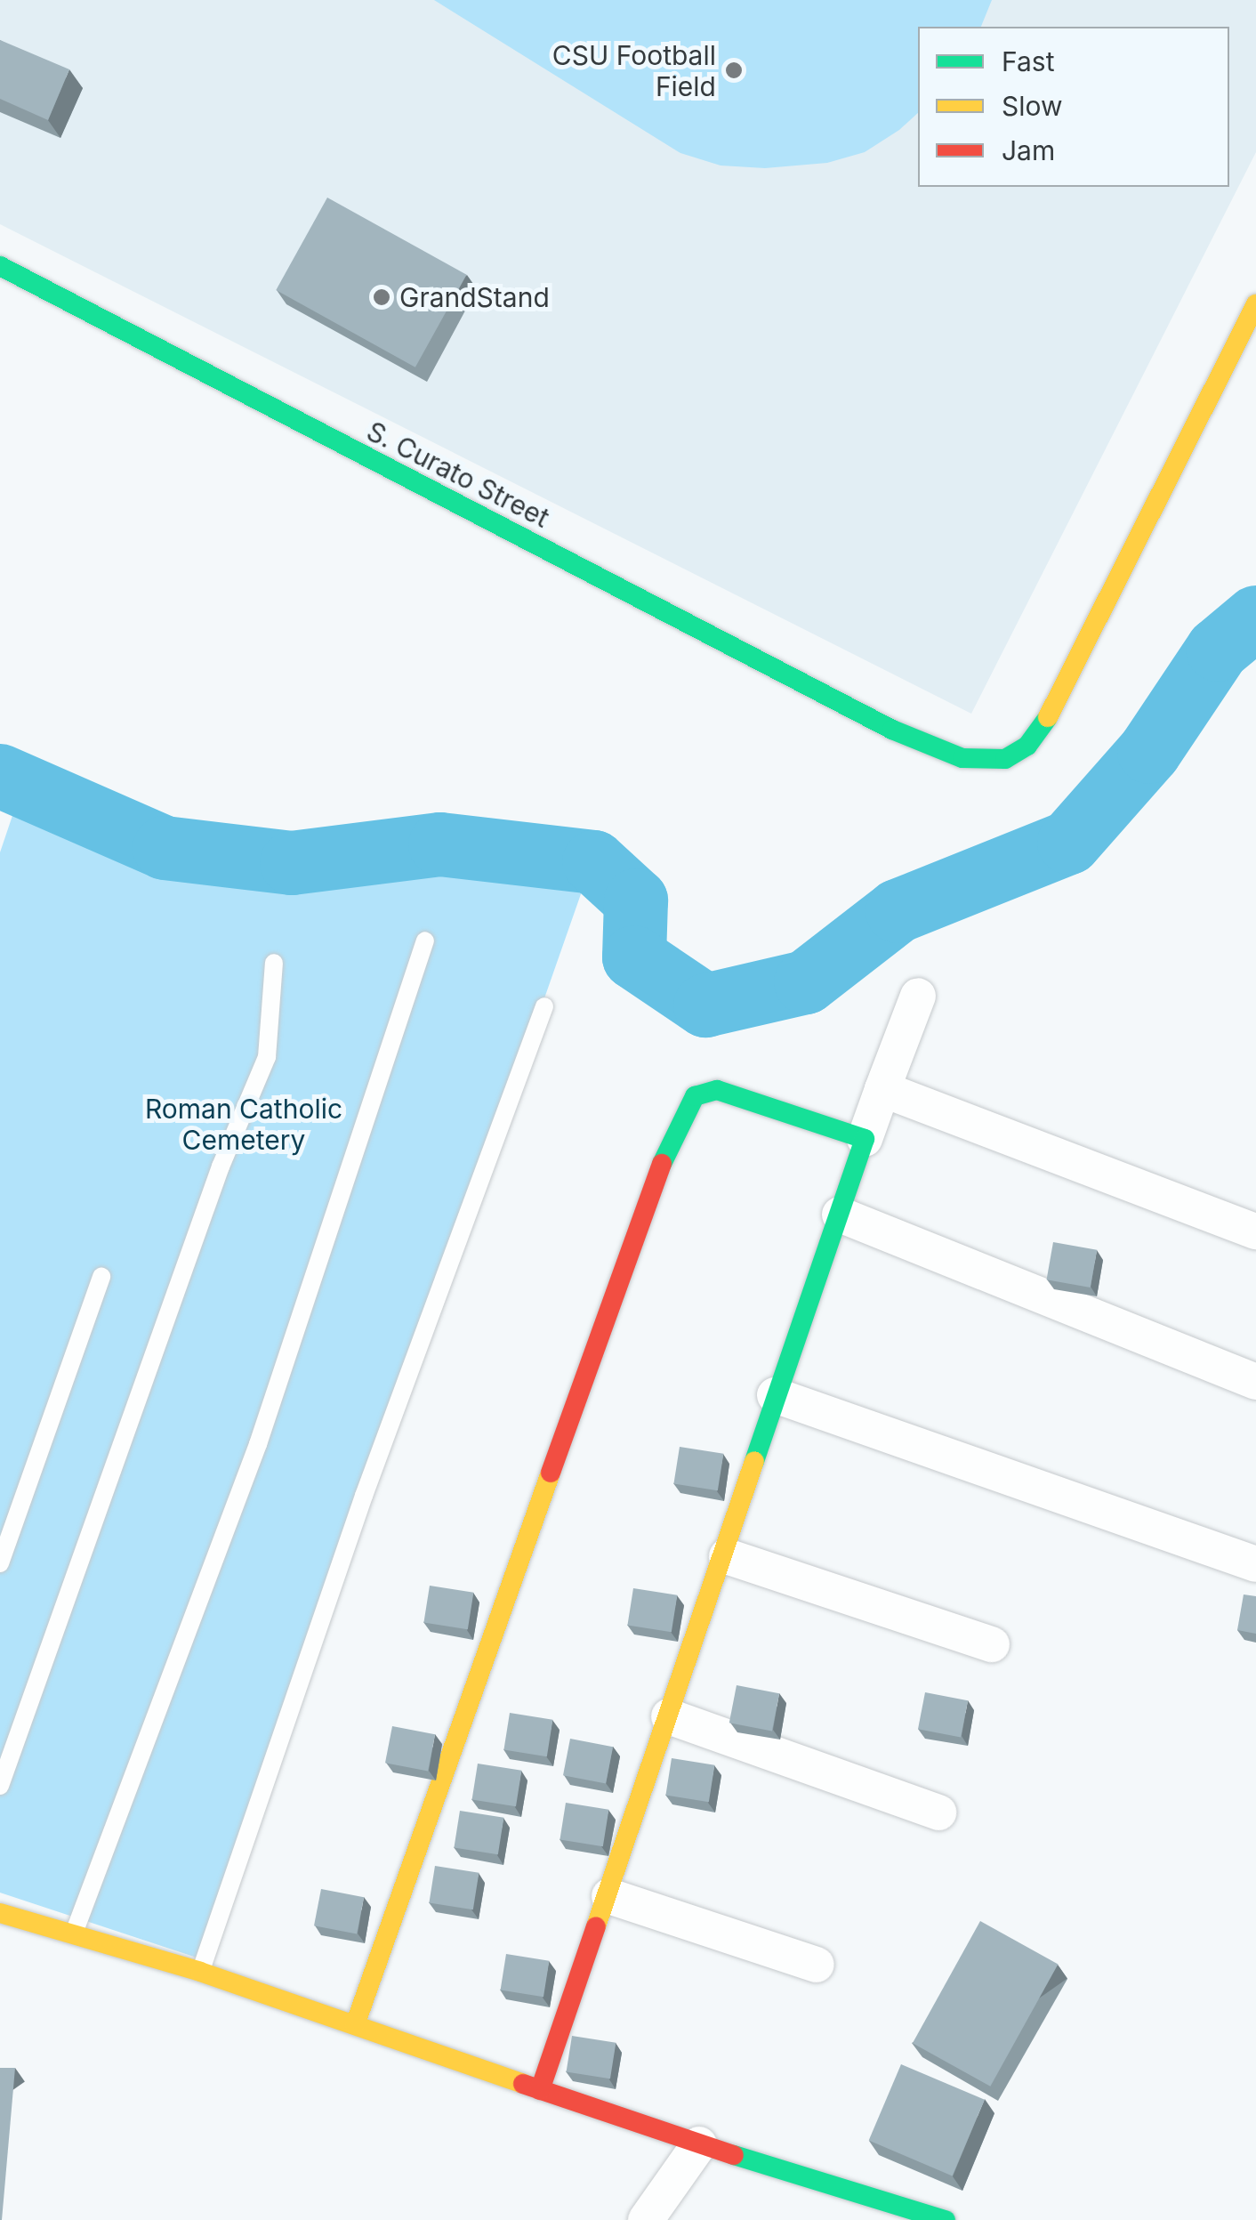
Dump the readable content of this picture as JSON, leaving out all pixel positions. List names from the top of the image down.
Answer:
{
  "streets": {
    "street": ["S. Curato Street"]
  },
  "parks": ["Roman Catholic Cemetery"],
  "places": ["CSU Football Field", "GrandStand"],
  "legend": ["Fast", "Slow", "Jam"]
}
